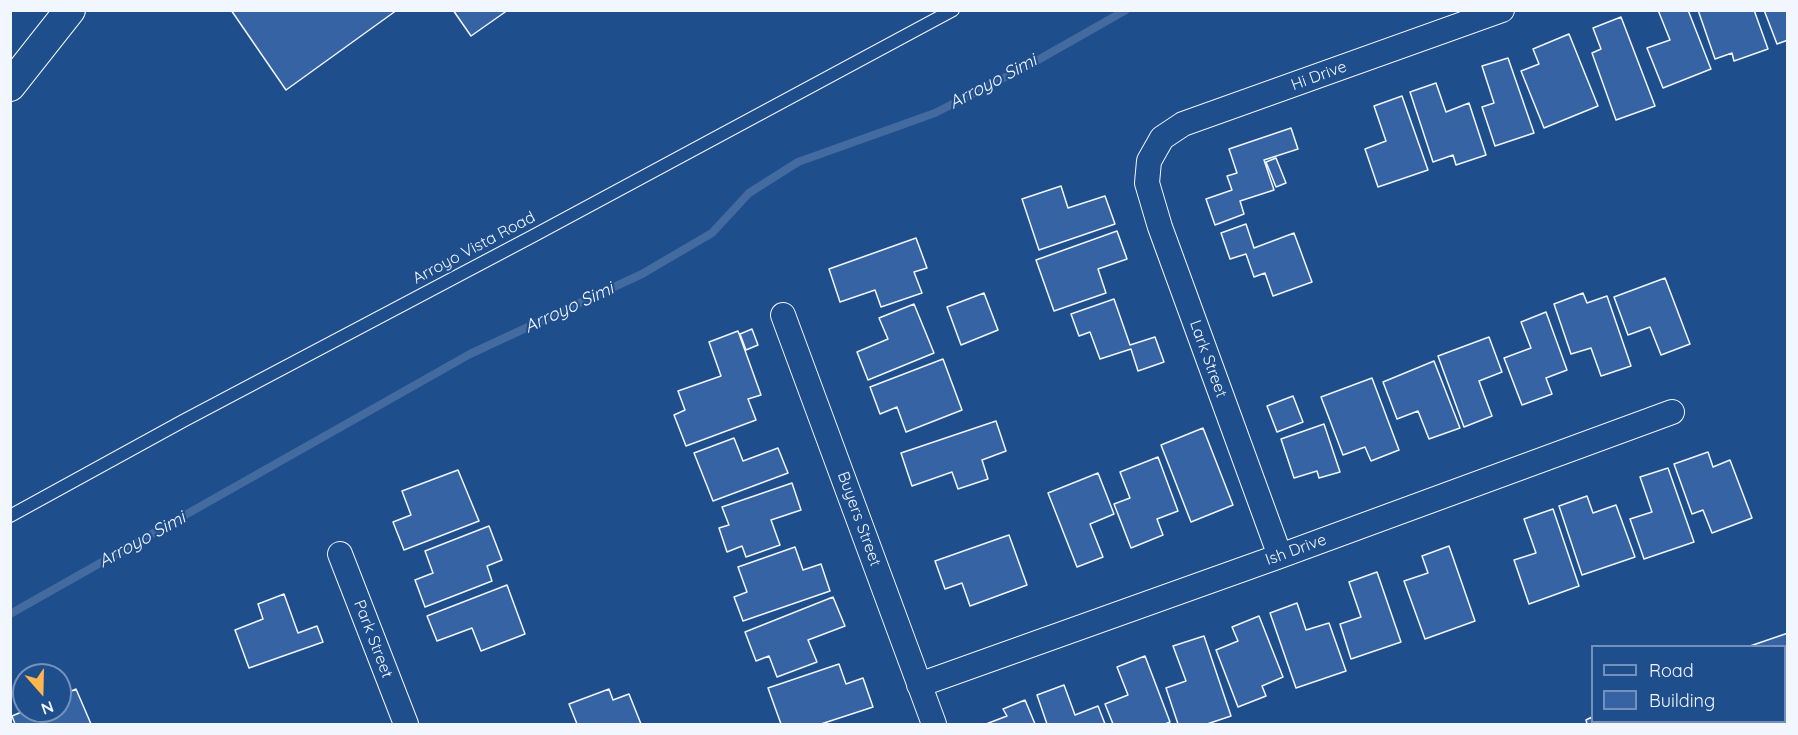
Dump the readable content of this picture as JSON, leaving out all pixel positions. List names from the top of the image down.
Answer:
{
  "streets": {
    "street": [
      "Hi Drive",
      "Lark Street",
      "Buyers Street",
      "Ish Drive",
      "Park Street"
    ],
    "lane": ["Arroyo Vista Road"]
  },
  "crossings": [
    ["Hi Drive", "Lark Street"],
    ["Lark Street", "Ish Drive"],
    ["Buyers Street", "Ish Drive"]
  ],
  "water": ["Arroyo Simi"],
  "legend": ["Road", "Building"],
  "north": "bottom"
}
